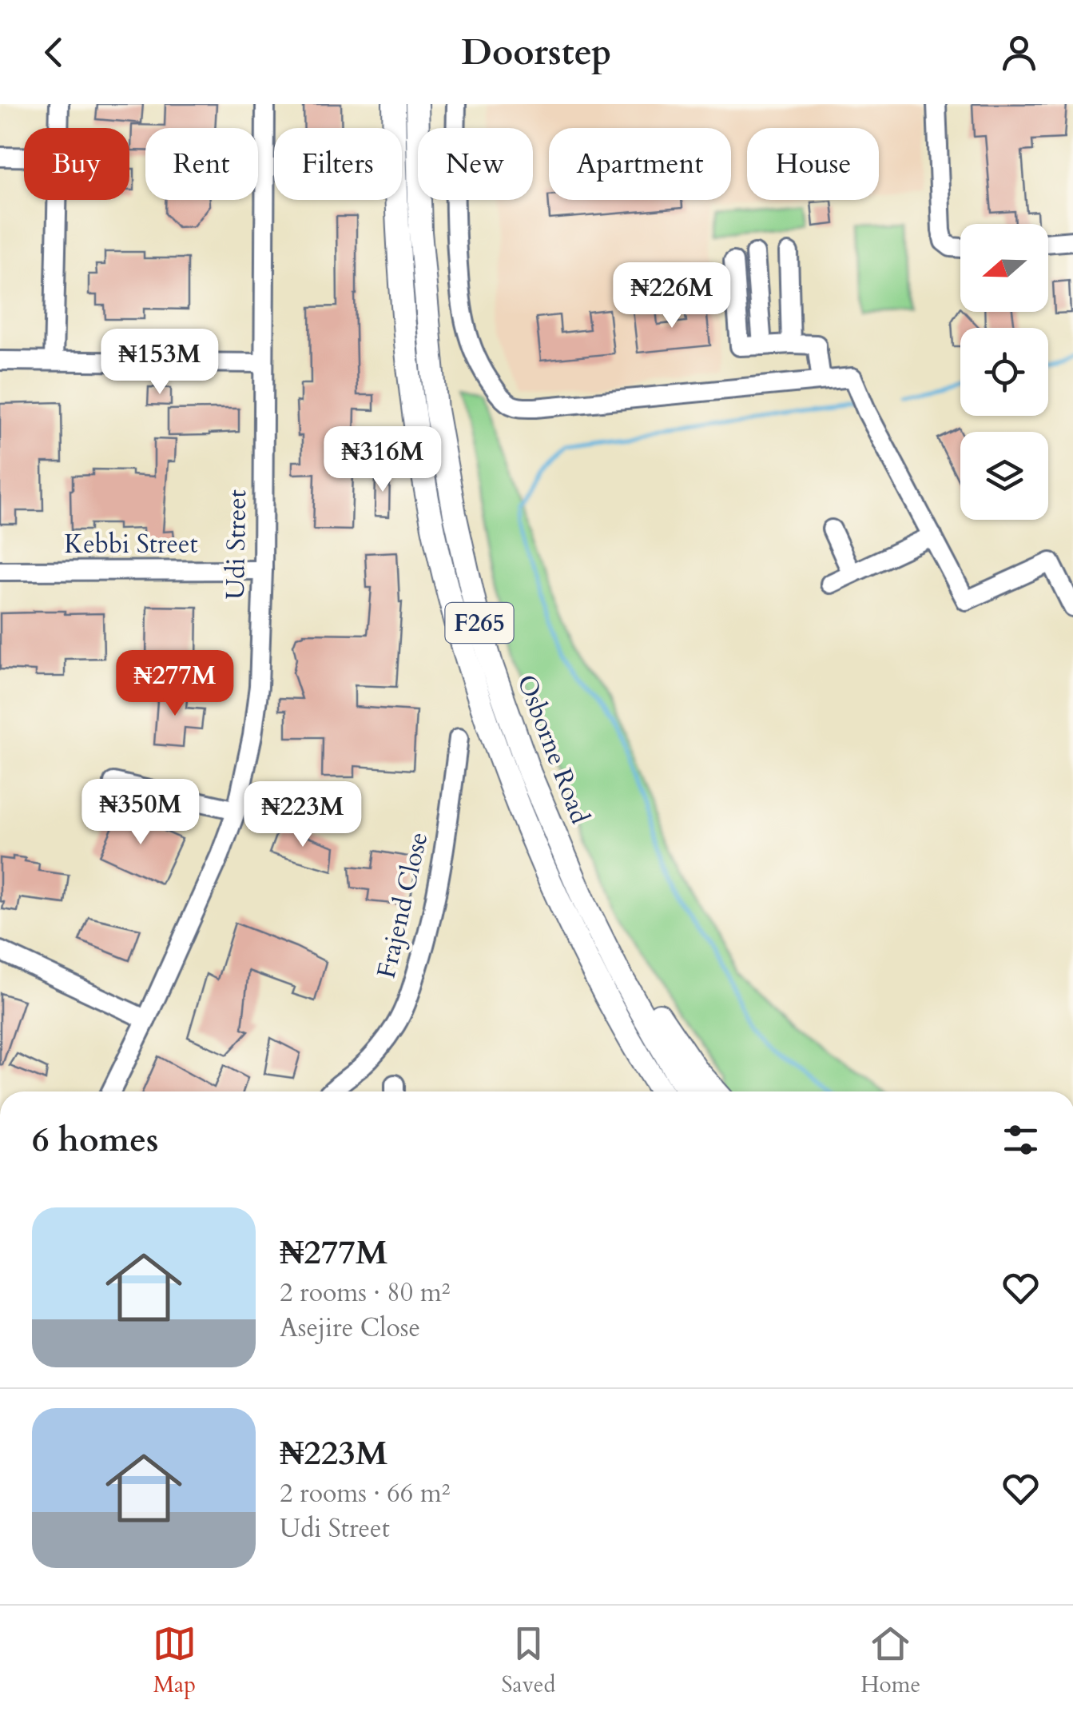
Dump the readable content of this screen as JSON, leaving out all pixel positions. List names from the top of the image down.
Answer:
{
  "streets": {
    "main road": ["F265", "Osborne Road"],
    "street": ["Kebbi Street", "Udi Street", "Frajend Close"]
  },
  "crossings": [
    ["Kebbi Street", "Udi Street"]
  ],
  "north": "left",
  "page": {
    "header": "Doorstep",
    "chip": [
      "Buy",
      "Rent",
      "Filters",
      "New",
      "Apartment",
      "House"
    ],
    "price": [
      "₦226M",
      "₦153M",
      "₦316M",
      "₦277M",
      "₦350M",
      "₦223M"
    ],
    "heading": "6 homes",
    "list": [
      {
        "name": "₦277M",
        "note": "2 rooms · 80 m² · Asejire Close"
      },
      {
        "name": "₦223M",
        "note": "2 rooms · 66 m² · Udi Street"
      }
    ],
    "tabs": ["Map", "Saved", "Home"]
  }
}
